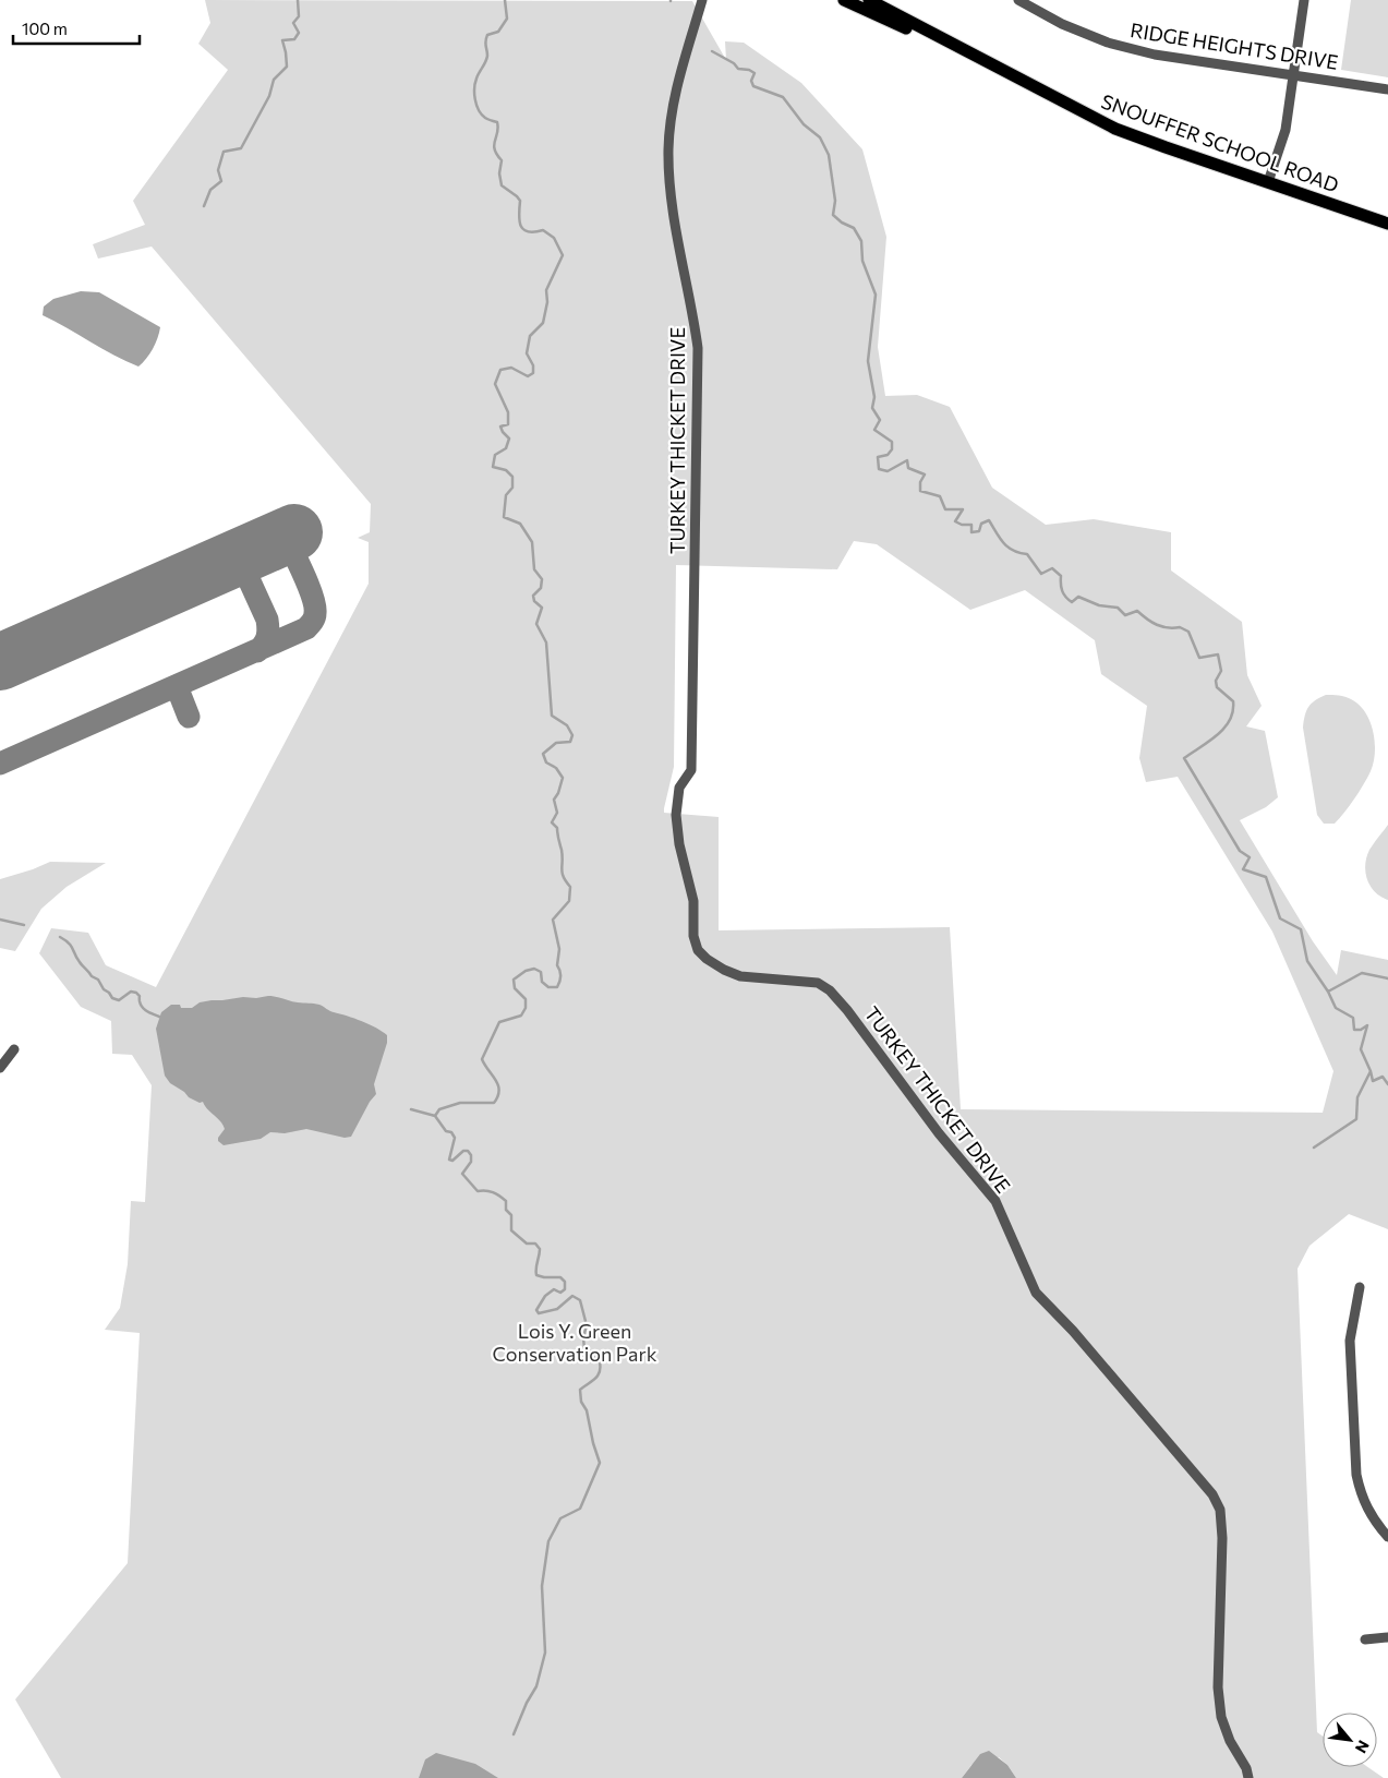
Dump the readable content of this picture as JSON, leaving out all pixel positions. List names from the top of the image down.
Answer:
{
  "streets": {
    "main road": ["SNOUFFER SCHOOL ROAD"],
    "street": ["RIDGE HEIGHTS DRIVE", "TURKEY THICKET DRIVE"]
  },
  "parks": ["Lois Y. Green Conservation Park"],
  "scale_bar": "100 m",
  "north": "bottom right"
}
